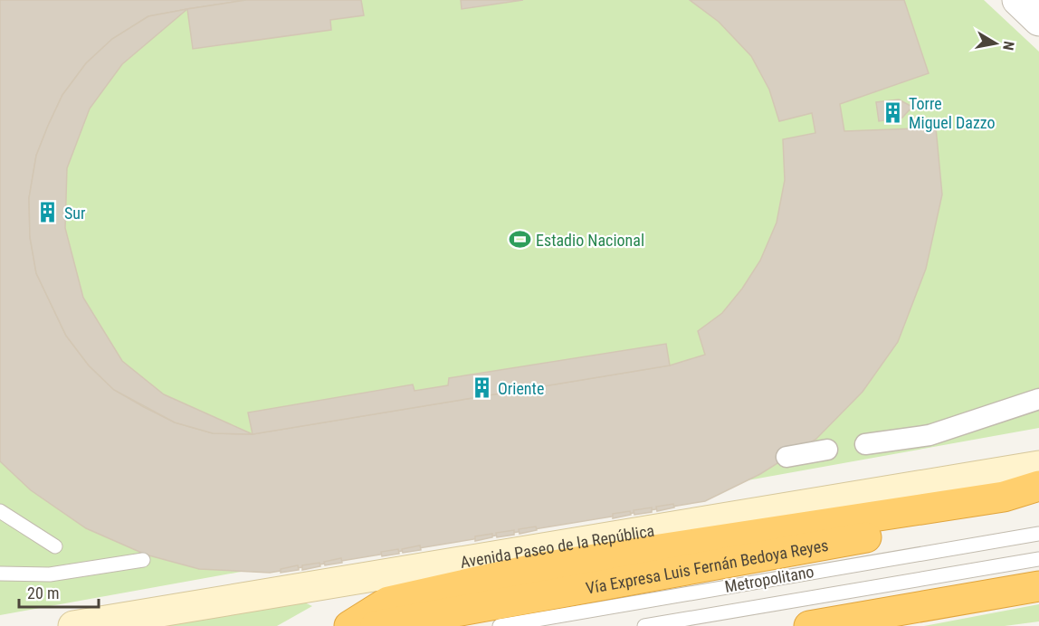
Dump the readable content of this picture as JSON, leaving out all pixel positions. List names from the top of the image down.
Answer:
{
  "streets": {
    "highway": ["Vía Expresa Luis Fernán Bedoya Reyes"],
    "main road": ["Avenida Paseo de la República"],
    "lane": ["Metropolitano"]
  },
  "places": {
    "building": ["Torre Miguel Dazzo", "Sur", "Oriente"],
    "sports": ["Estadio Nacional"]
  },
  "scale_bar": "20 m",
  "north": "right"
}
